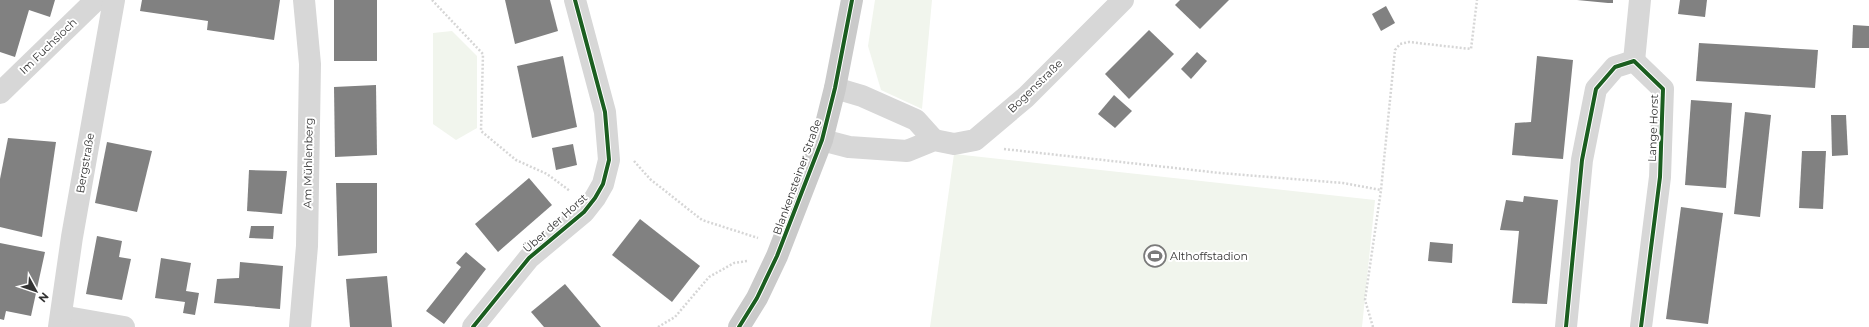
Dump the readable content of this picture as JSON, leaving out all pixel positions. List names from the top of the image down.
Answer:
{
  "streets": {
    "main road": ["Blankensteiner Straße"],
    "street": [
      "Im Fuchsloch",
      "Bogenstraße",
      "Lange Horst",
      "Bergstraße",
      "Am Mühlenberg",
      "Über der Horst"
    ]
  },
  "places": {
    "sports": ["Althoffstadion"]
  },
  "north": "bottom right"
}
